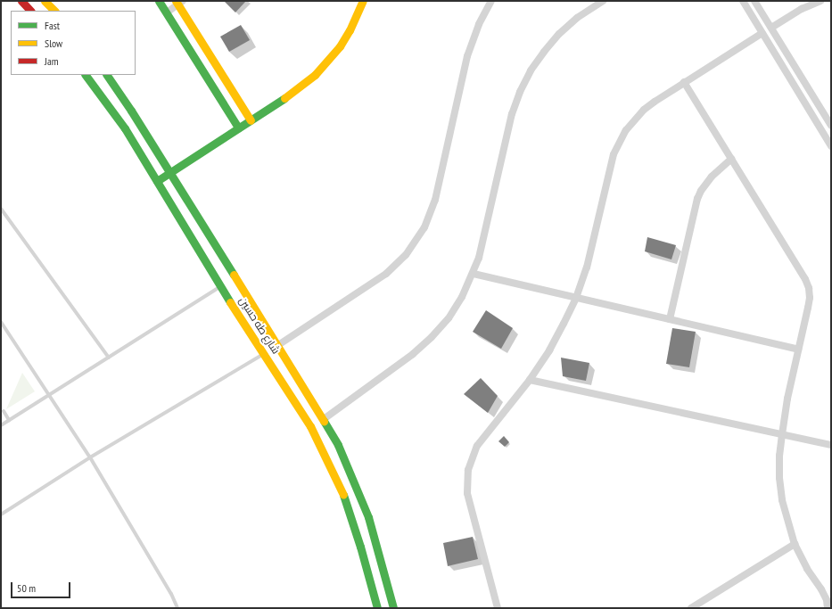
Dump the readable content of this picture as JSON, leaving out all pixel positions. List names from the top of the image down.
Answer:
{
  "streets": {
    "main road": ["شارع طه حسين"]
  },
  "legend": ["Fast", "Slow", "Jam"],
  "scale_bar": "50 m"
}
